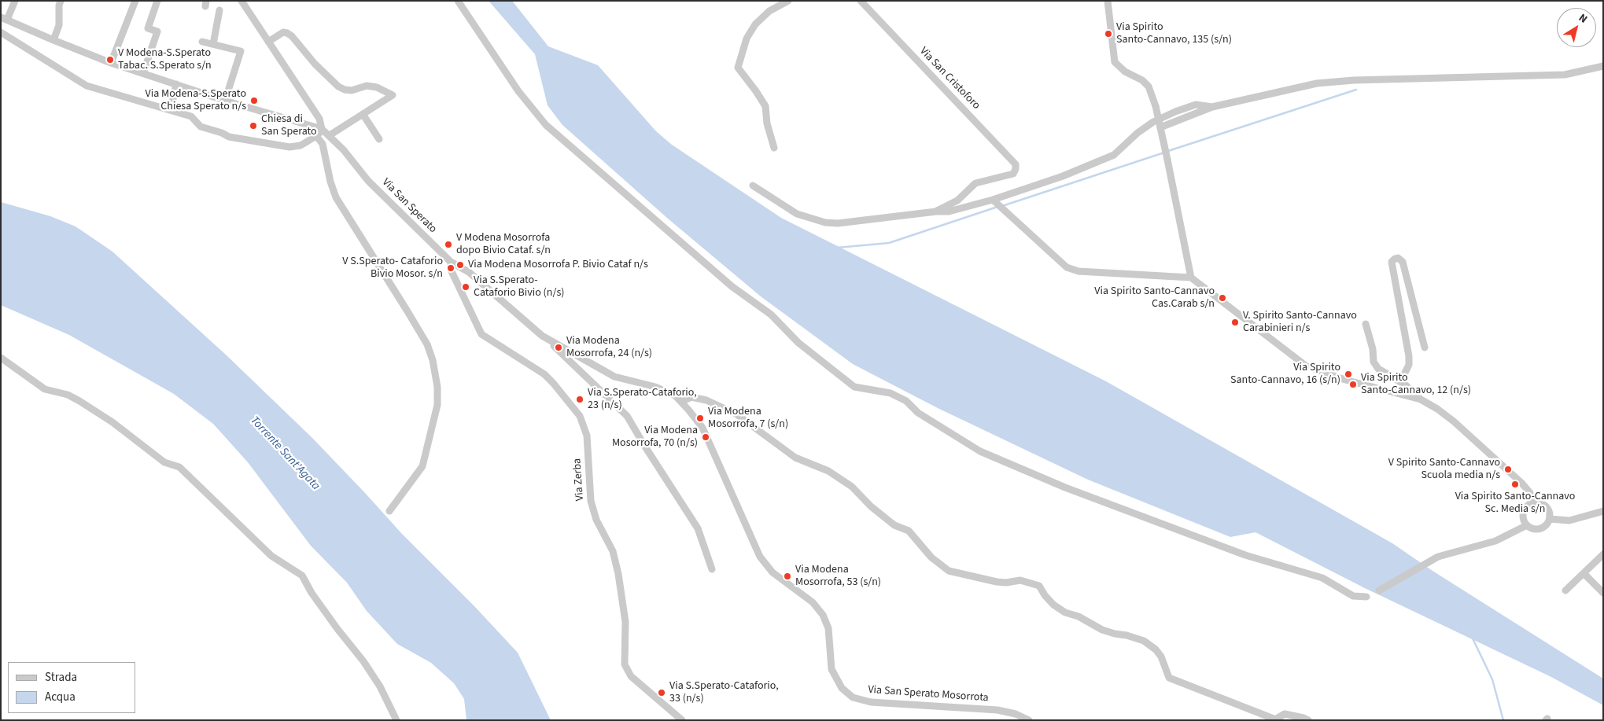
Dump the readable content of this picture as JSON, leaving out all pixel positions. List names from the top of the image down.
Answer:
{
  "streets": {
    "street": [
      "Via San Cristoforo",
      "Via San Sperato",
      "Via Zerba",
      "Via San Sperato Mosorrota"
    ]
  },
  "crossings": [
    ["Via San Sperato", "Via Zerba"],
    ["Via San Sperato", "Via San Sperato Mosorrota"]
  ],
  "water": ["Torrente Sant'Agata"],
  "places": [
    "Via Spirito Santo-Cannavo, 135 (s/n)",
    "V Modena-S.Sperato Tabac. S.Sperato s/n",
    "Via Modena-S.Sperato Chiesa Sperato n/s",
    "Chiesa di San Sperato",
    "V Modena Mosorrofa dopo Bivio Cataf. s/n",
    "Via Modena Mosorrofa P. Bivio Cataf n/s",
    "V S.Sperato- Cataforio Bivio Mosor. s/n",
    "Via S.Sperato- Cataforio Bivio (n/s)",
    "Via Spirito Santo-Cannavo Cas.Carab s/n",
    "V. Spirito Santo-Cannavo Carabinieri n/s",
    "Via Modena Mosorrofa, 24 (n/s)",
    "Via Spirito Santo-Cannavo, 16 (s/n)",
    "Via Spirito Santo-Cannavo, 12 (n/s)",
    "Via S.Sperato-Cataforio, 23 (n/s)",
    "Via Modena Mosorrofa, 7 (s/n)",
    "Via Modena Mosorrofa, 70 (n/s)",
    "V Spirito Santo-Cannavo Scuola media n/s",
    "Via Spirito Santo-Cannavo Sc. Media s/n",
    "Via Modena Mosorrofa, 53 (s/n)",
    "Via S.Sperato-Cataforio, 33 (n/s)"
  ],
  "legend": ["Strada", "Acqua"],
  "north": "top right"
}
